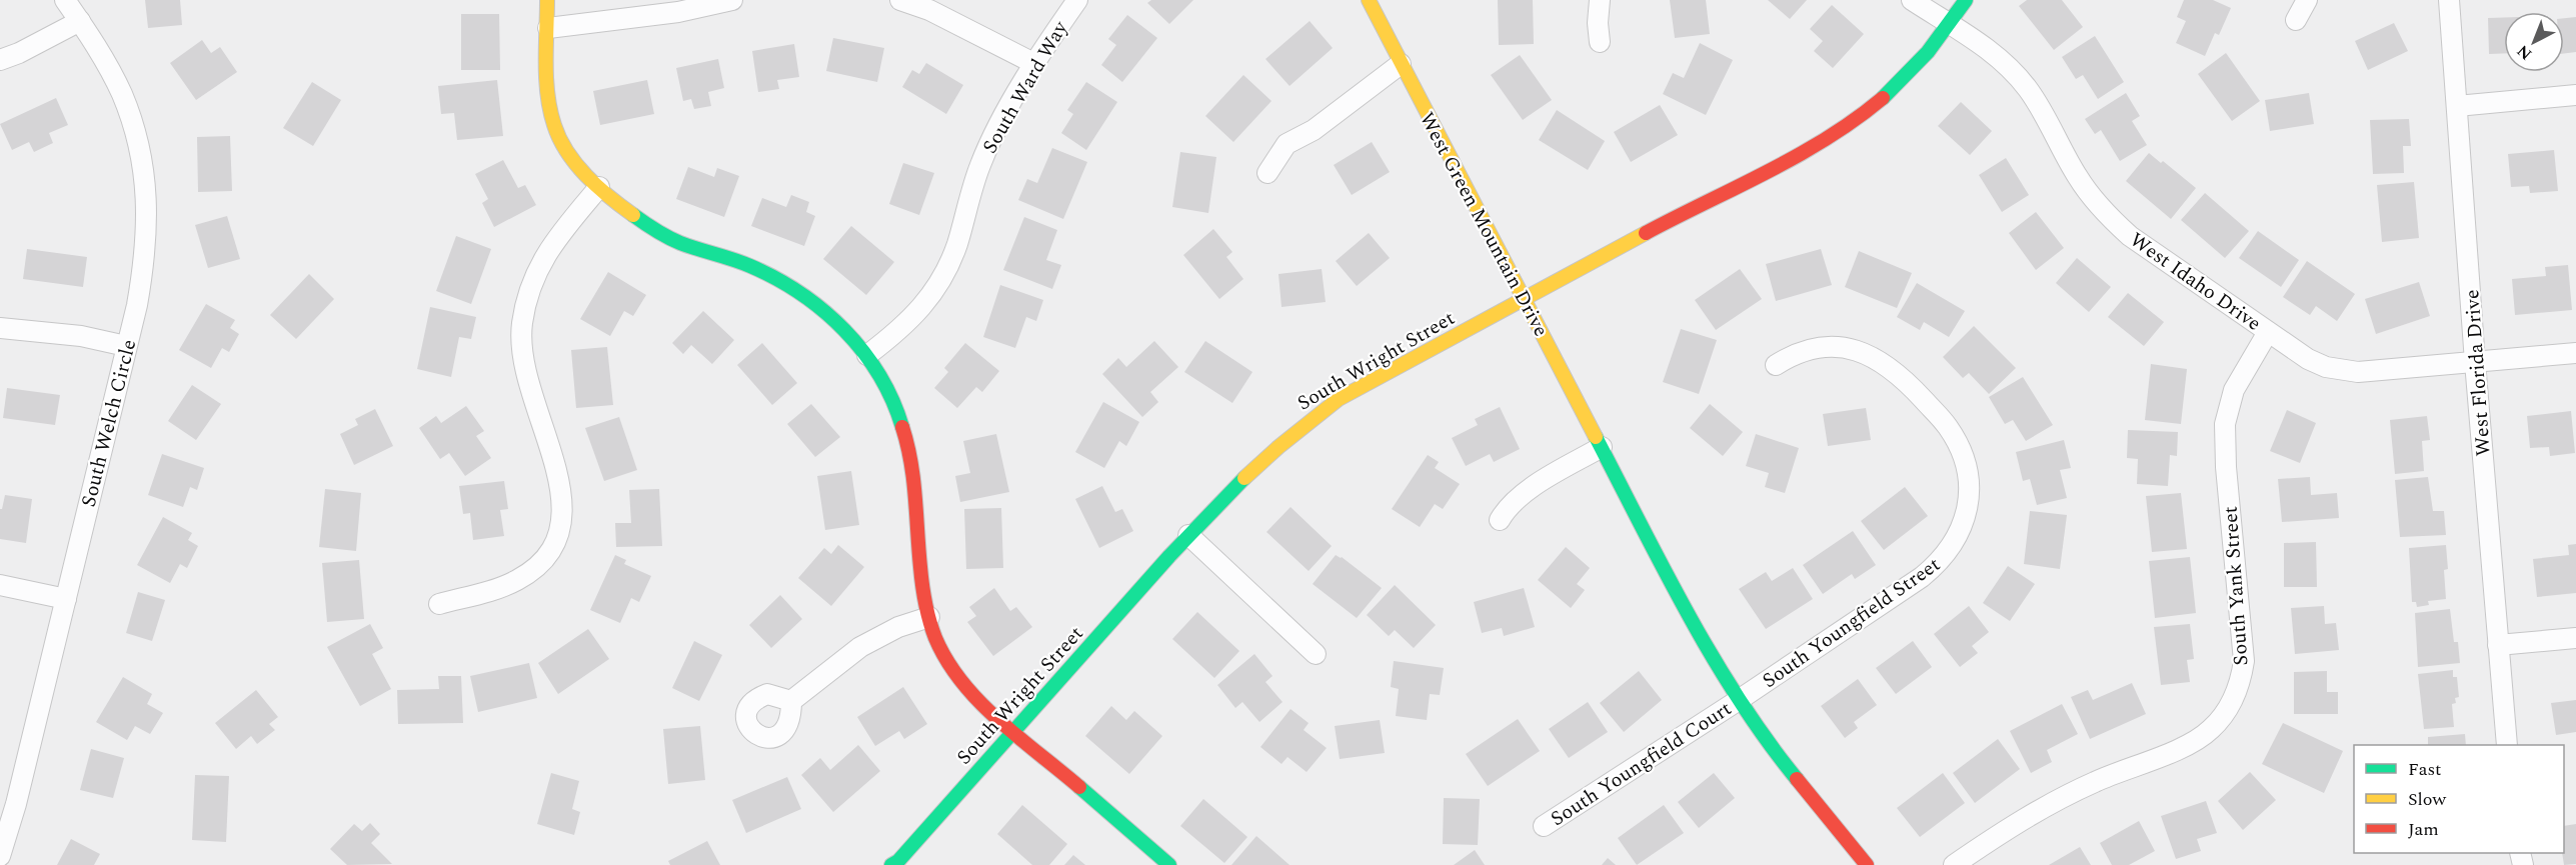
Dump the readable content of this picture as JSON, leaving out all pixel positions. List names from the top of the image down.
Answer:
{
  "streets": {
    "street": [
      "South Ward Way",
      "West Green Mountain Drive",
      "West Idaho Drive",
      "South Wright Street",
      "West Florida Drive",
      "South Welch Circle",
      "South Yank Street",
      "South Youngfield Street",
      "South Youngfield Court"
    ]
  },
  "crossings": [
    ["West Green Mountain Drive", "South Wright Street"],
    ["West Green Mountain Drive", "South Youngfield Street"],
    ["West Green Mountain Drive", "South Youngfield Court"],
    ["West Idaho Drive", "South Wright Street"],
    ["West Idaho Drive", "West Florida Drive"],
    ["West Idaho Drive", "South Yank Street"],
    ["South Youngfield Street", "South Youngfield Court"]
  ],
  "legend": ["Fast", "Slow", "Jam"],
  "north": "bottom left"
}
